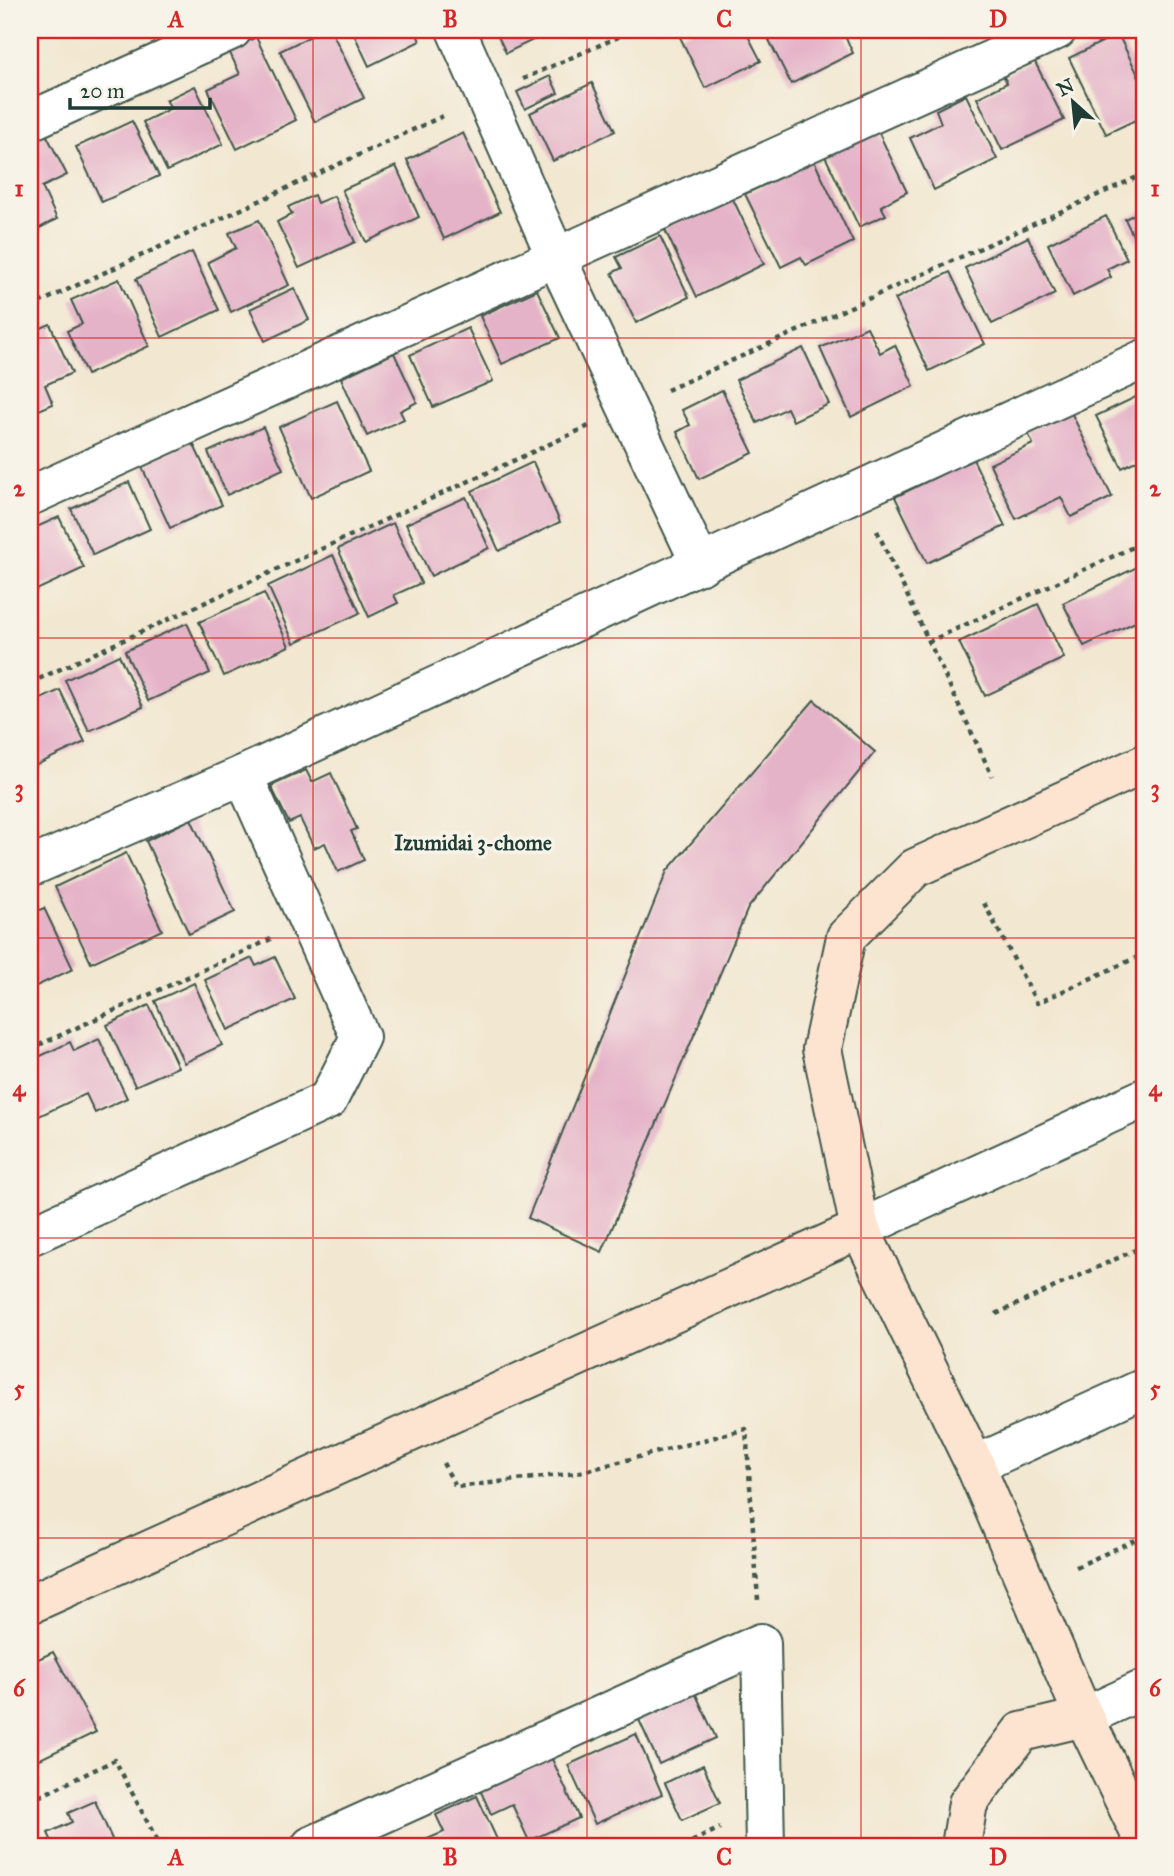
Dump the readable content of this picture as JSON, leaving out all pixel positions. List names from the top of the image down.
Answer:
{
  "districts": ["Izumidai 3-chome"],
  "scale_bar": "20 m",
  "north": "top left",
  "grid": {
    "columns": [
      "A",
      "B",
      "C",
      "D"
    ],
    "rows": [
      "1",
      "2",
      "3",
      "4",
      "5",
      "6"
    ]
  }
}
